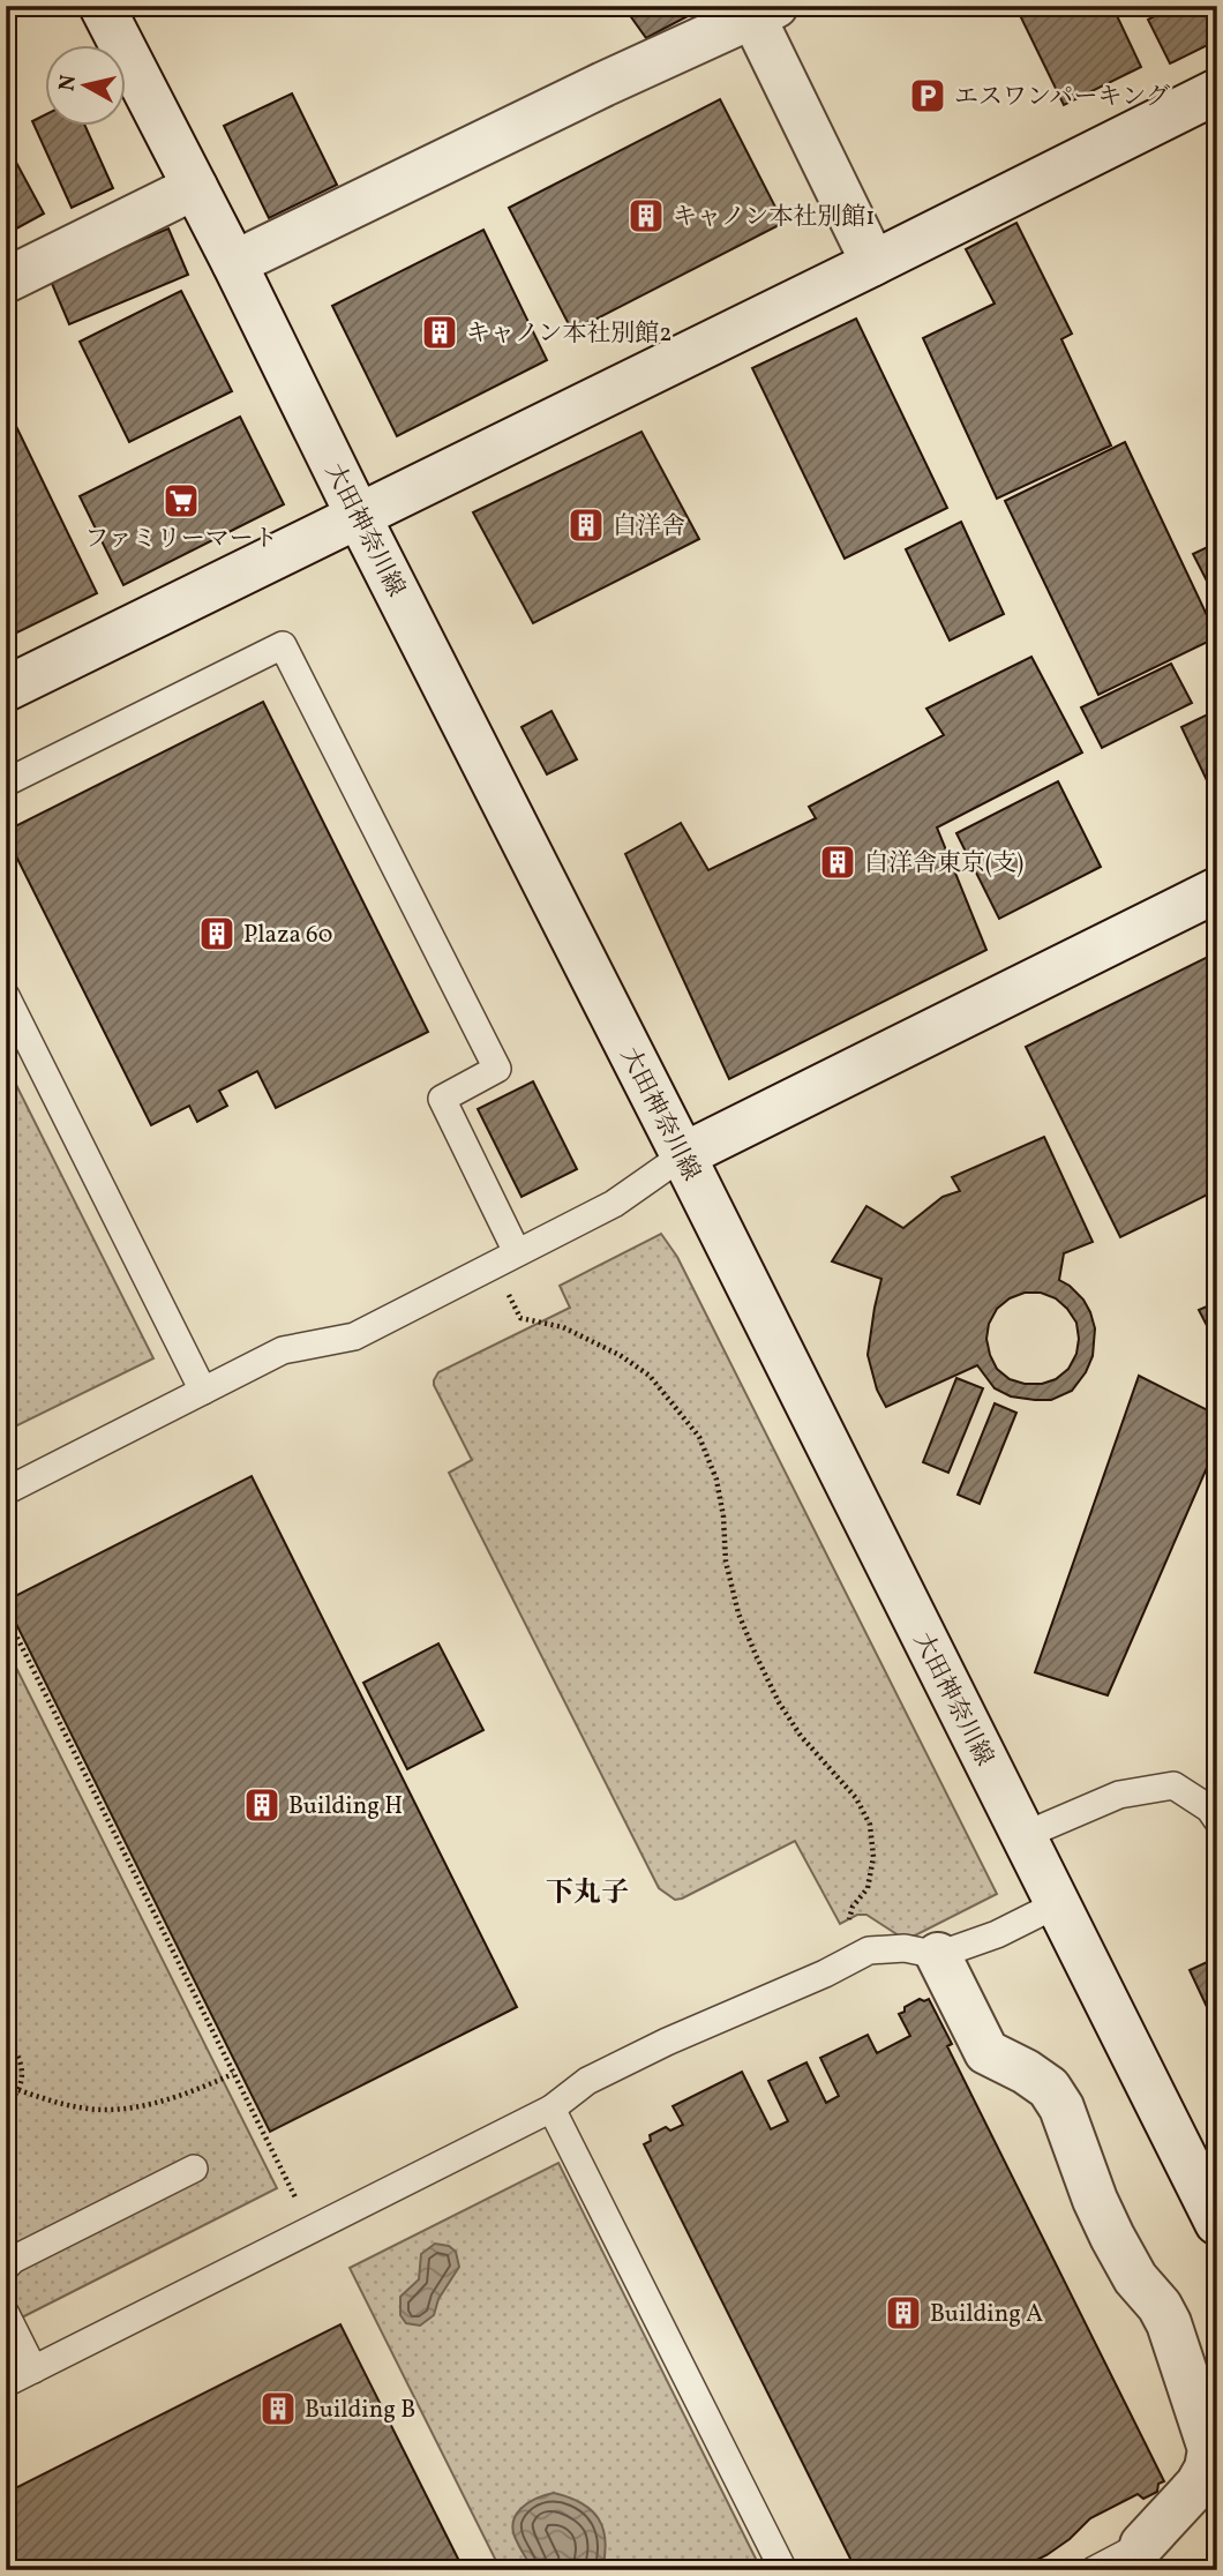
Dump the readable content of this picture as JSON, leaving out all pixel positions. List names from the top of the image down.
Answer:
{
  "streets": {
    "street": ["大田神奈川線"]
  },
  "districts": ["下丸子"],
  "places": {
    "parking": ["エスワンパーキング"],
    "building": [
      "キャノン本社別館1",
      "キャノン本社別館2",
      "白洋舎",
      "白洋舎東京(支)",
      "Plaza 60",
      "Building H",
      "Building A",
      "Building B"
    ],
    "supermarket": ["ファミリーマート"]
  },
  "north": "left"
}
